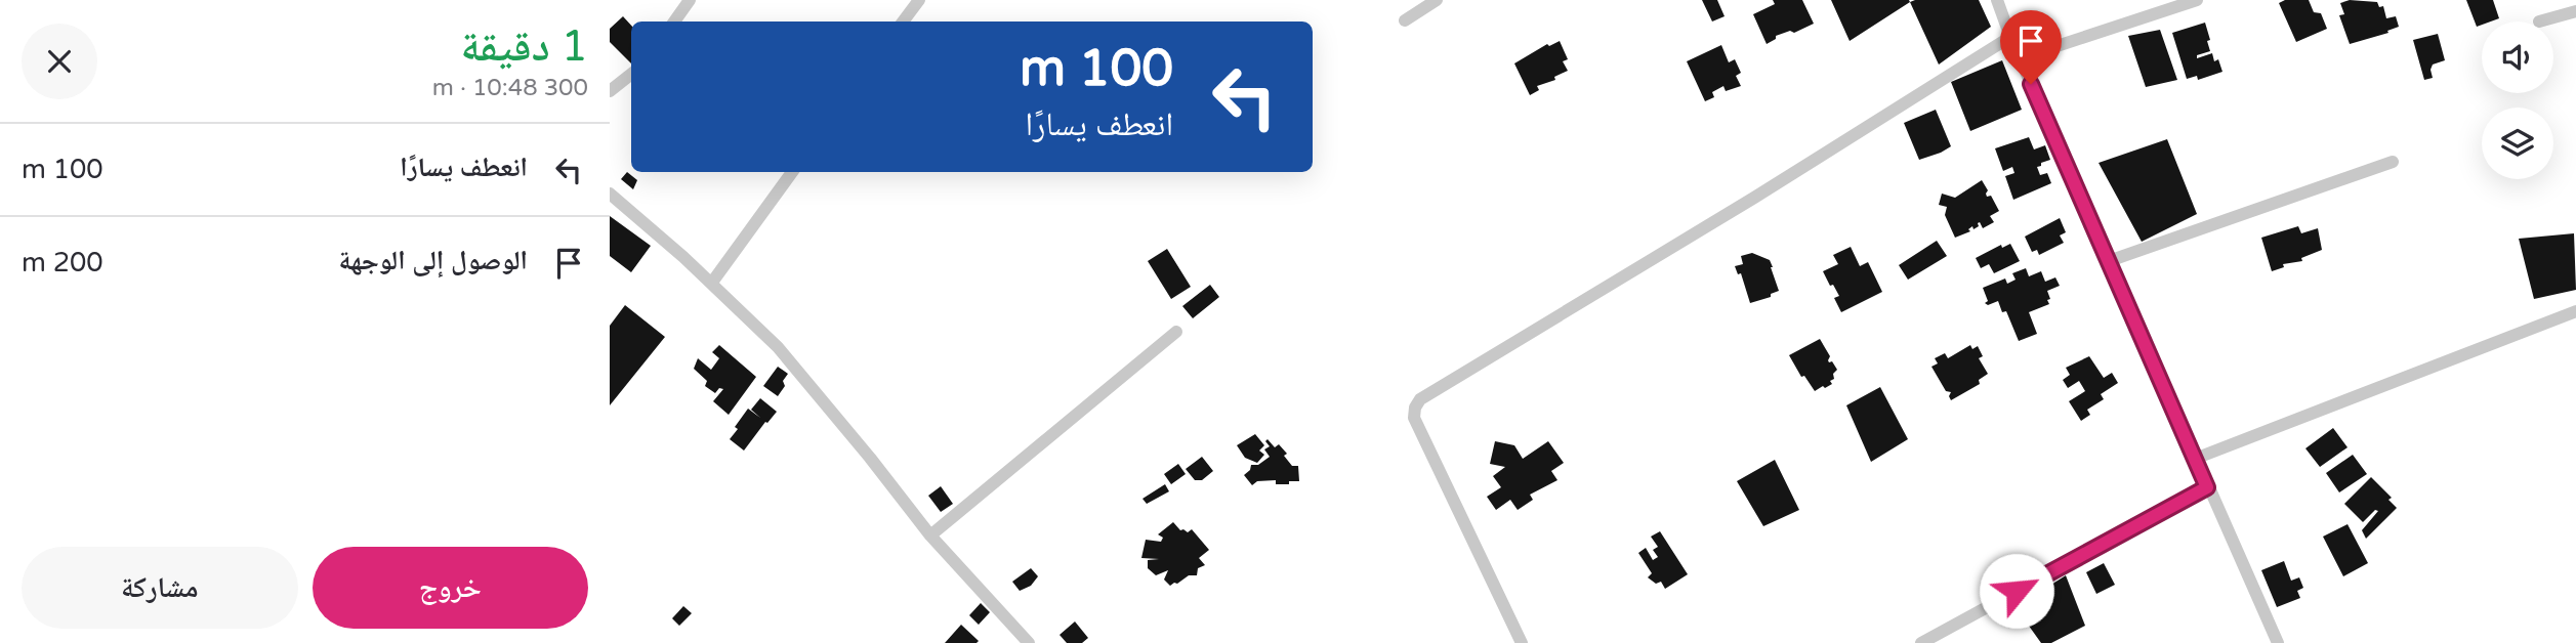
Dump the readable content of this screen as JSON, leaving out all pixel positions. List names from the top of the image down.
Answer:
{
  "page": {
    "heading": ["1 دقيقة", "300 m · 10:48"],
    "turn": ["100 m", "انعطف يسارًا"],
    "list": [
      {
        "name": "انعطف يسارًا",
        "value": "100 m"
      },
      {
        "name": "الوصول إلى الوجهة",
        "value": "200 m"
      }
    ],
    "buttons": ["خروج", "مشاركة"]
  }
}
